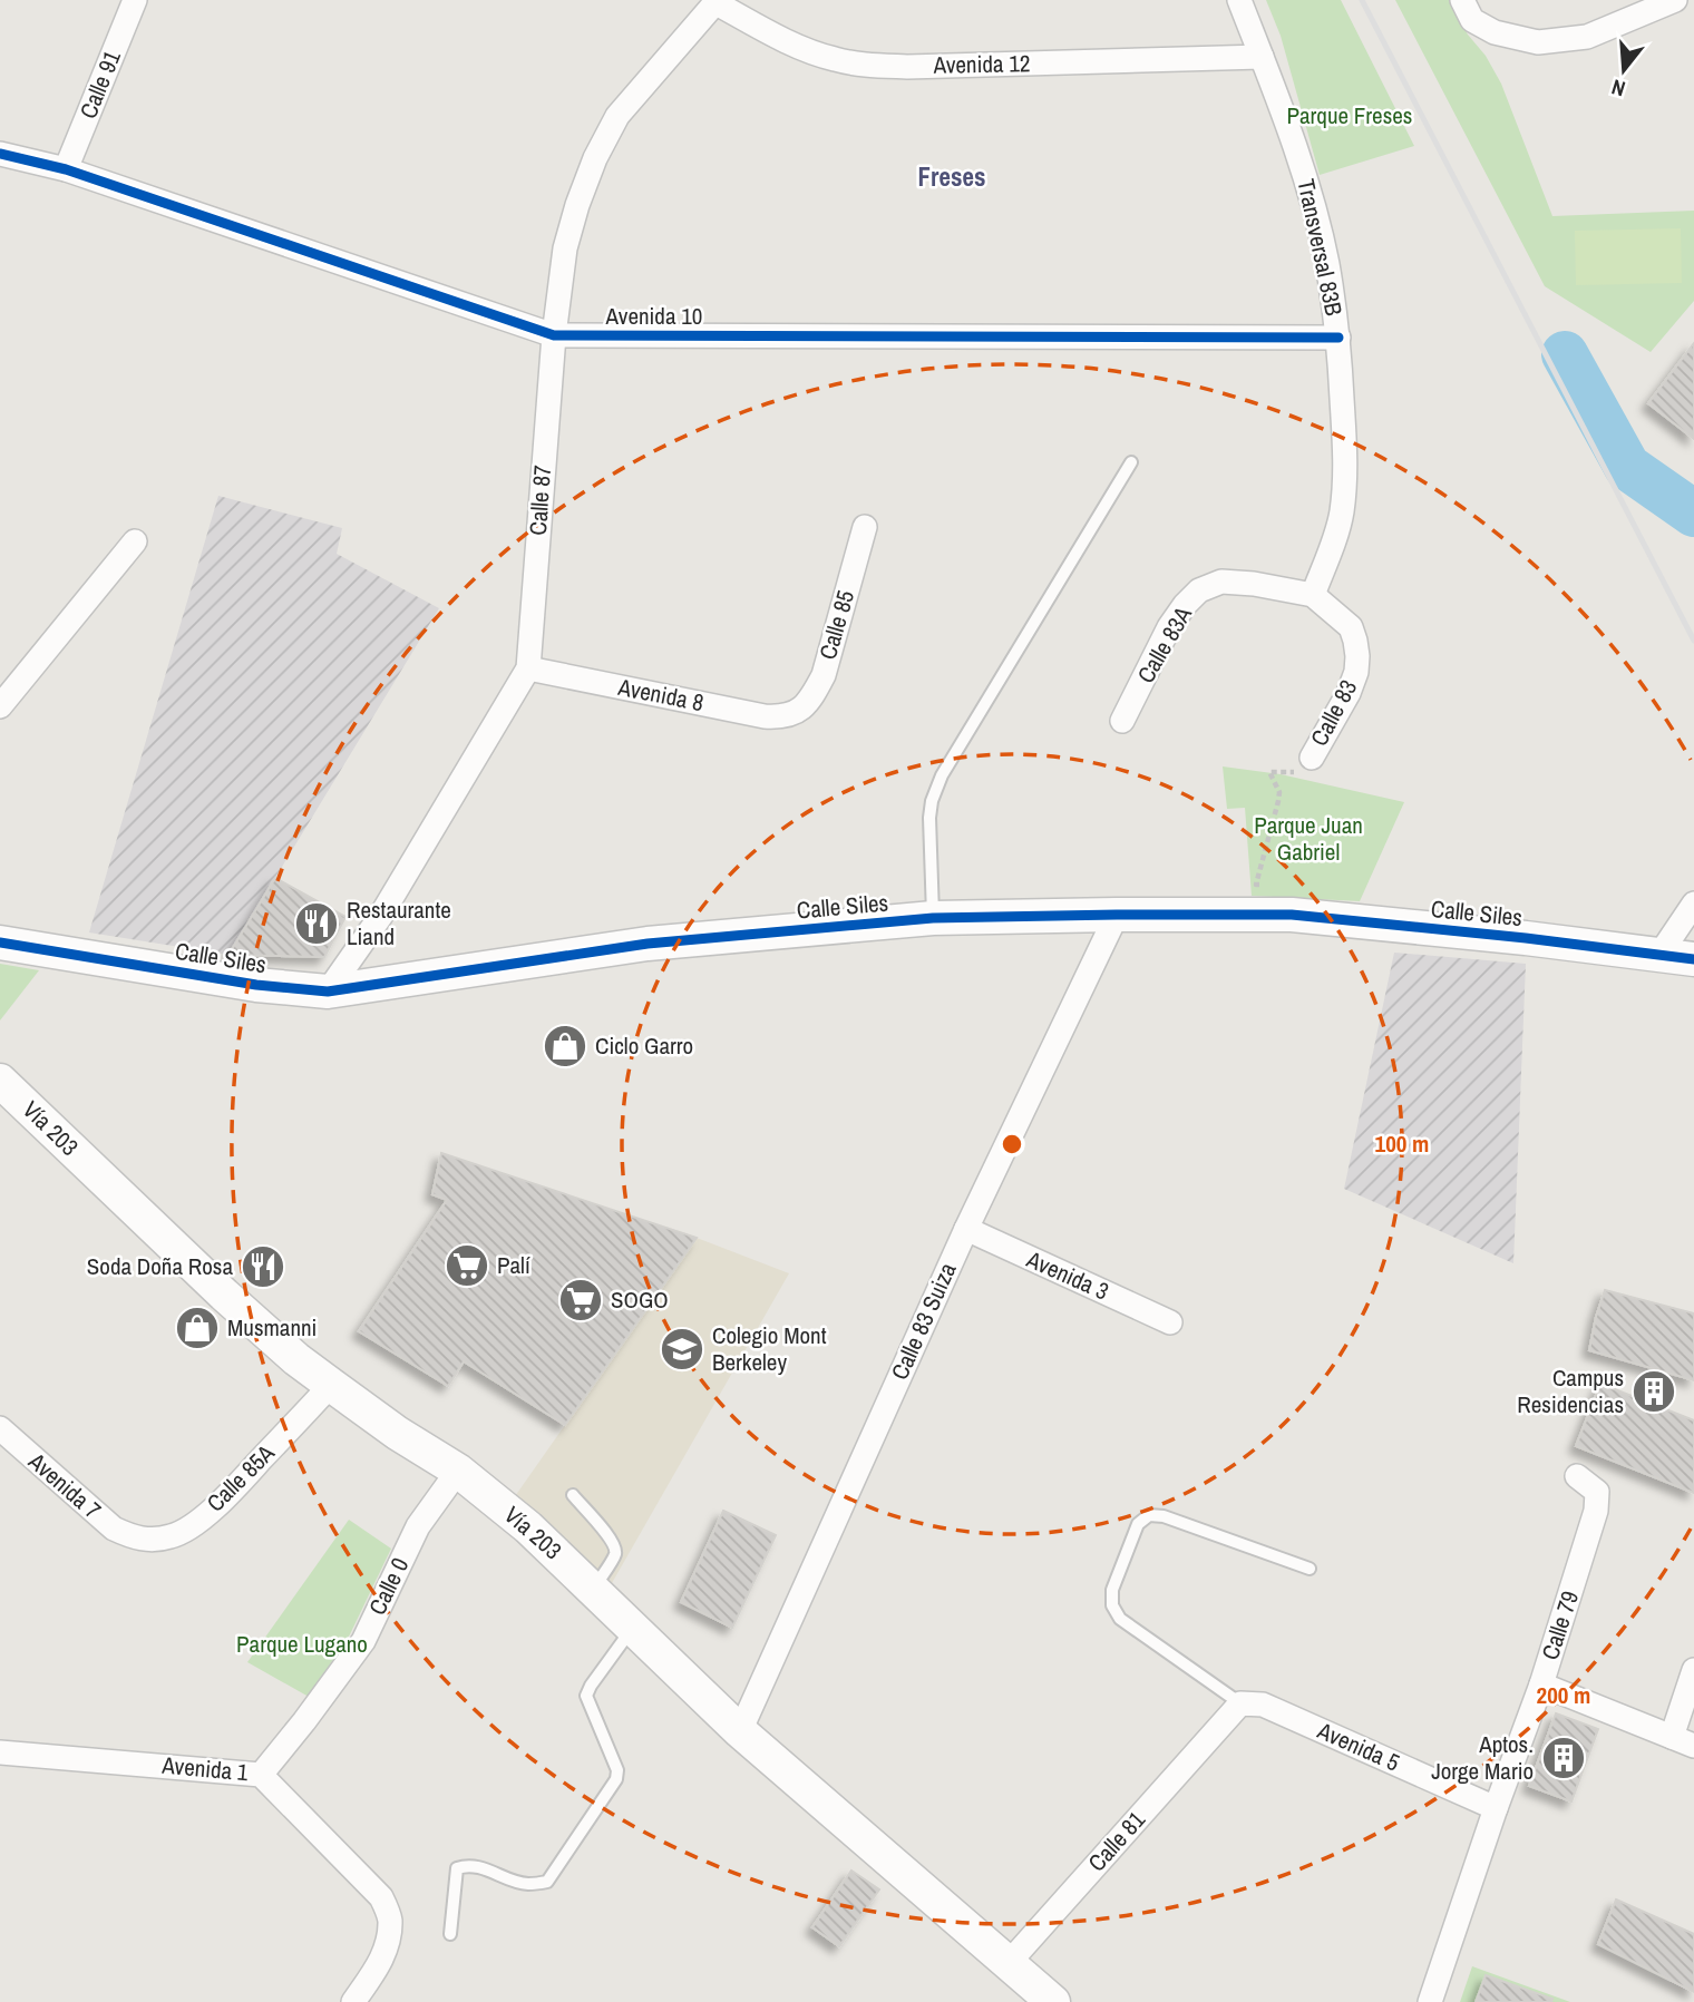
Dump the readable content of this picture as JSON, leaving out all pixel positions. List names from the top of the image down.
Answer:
{
  "streets": {
    "street": [
      "Avenida 12",
      "Calle 91",
      "Transversal 83B",
      "Avenida 10",
      "Calle 87",
      "Calle 85",
      "Calle 83A",
      "Avenida 8",
      "Calle 83",
      "Calle Siles",
      "Vía 203",
      "Avenida 3",
      "Calle 83 Suiza",
      "Calle 85A",
      "Avenida 7",
      "Calle 0",
      "Calle 79",
      "Avenida 5",
      "Avenida 1",
      "Calle 81"
    ]
  },
  "crossings": [
    ["Avenida 12", "Transversal 83B"],
    ["Avenida 12", "Calle 87"],
    ["Calle 91", "Avenida 10"],
    ["Transversal 83B", "Avenida 10"],
    ["Transversal 83B", "Calle 83A"],
    ["Transversal 83B", "Calle 83"],
    ["Avenida 10", "Calle 87"],
    ["Calle 87", "Avenida 8"],
    ["Calle 87", "Calle Siles"],
    ["Calle 85", "Avenida 8"],
    ["Calle 83A", "Calle 83"],
    ["Calle Siles", "Calle 83 Suiza"],
    ["Vía 203", "Calle 83 Suiza"],
    ["Vía 203", "Calle 85A"],
    ["Vía 203", "Calle 0"],
    ["Vía 203", "Calle 81"],
    ["Avenida 3", "Calle 83 Suiza"],
    ["Calle 85A", "Avenida 7"],
    ["Calle 0", "Avenida 1"],
    ["Calle 79", "Avenida 5"],
    ["Avenida 5", "Calle 81"]
  ],
  "districts": ["Freses"],
  "parks": ["Parque Freses", "Parque Juan Gabriel", "Parque Lugano"],
  "places": {
    "restaurant": ["Restaurante Liand", "Soda Doña Rosa"],
    "shop": ["Ciclo Garro", "Musmanni"],
    "supermarket": ["Palí", "SOGO"],
    "school or university": ["Colegio Mont Berkeley"],
    "building": ["Campus Residencias", "Aptos. Jorge Mario"]
  },
  "north": "bottom",
  "rings": ["100 m", "200 m"]
}
